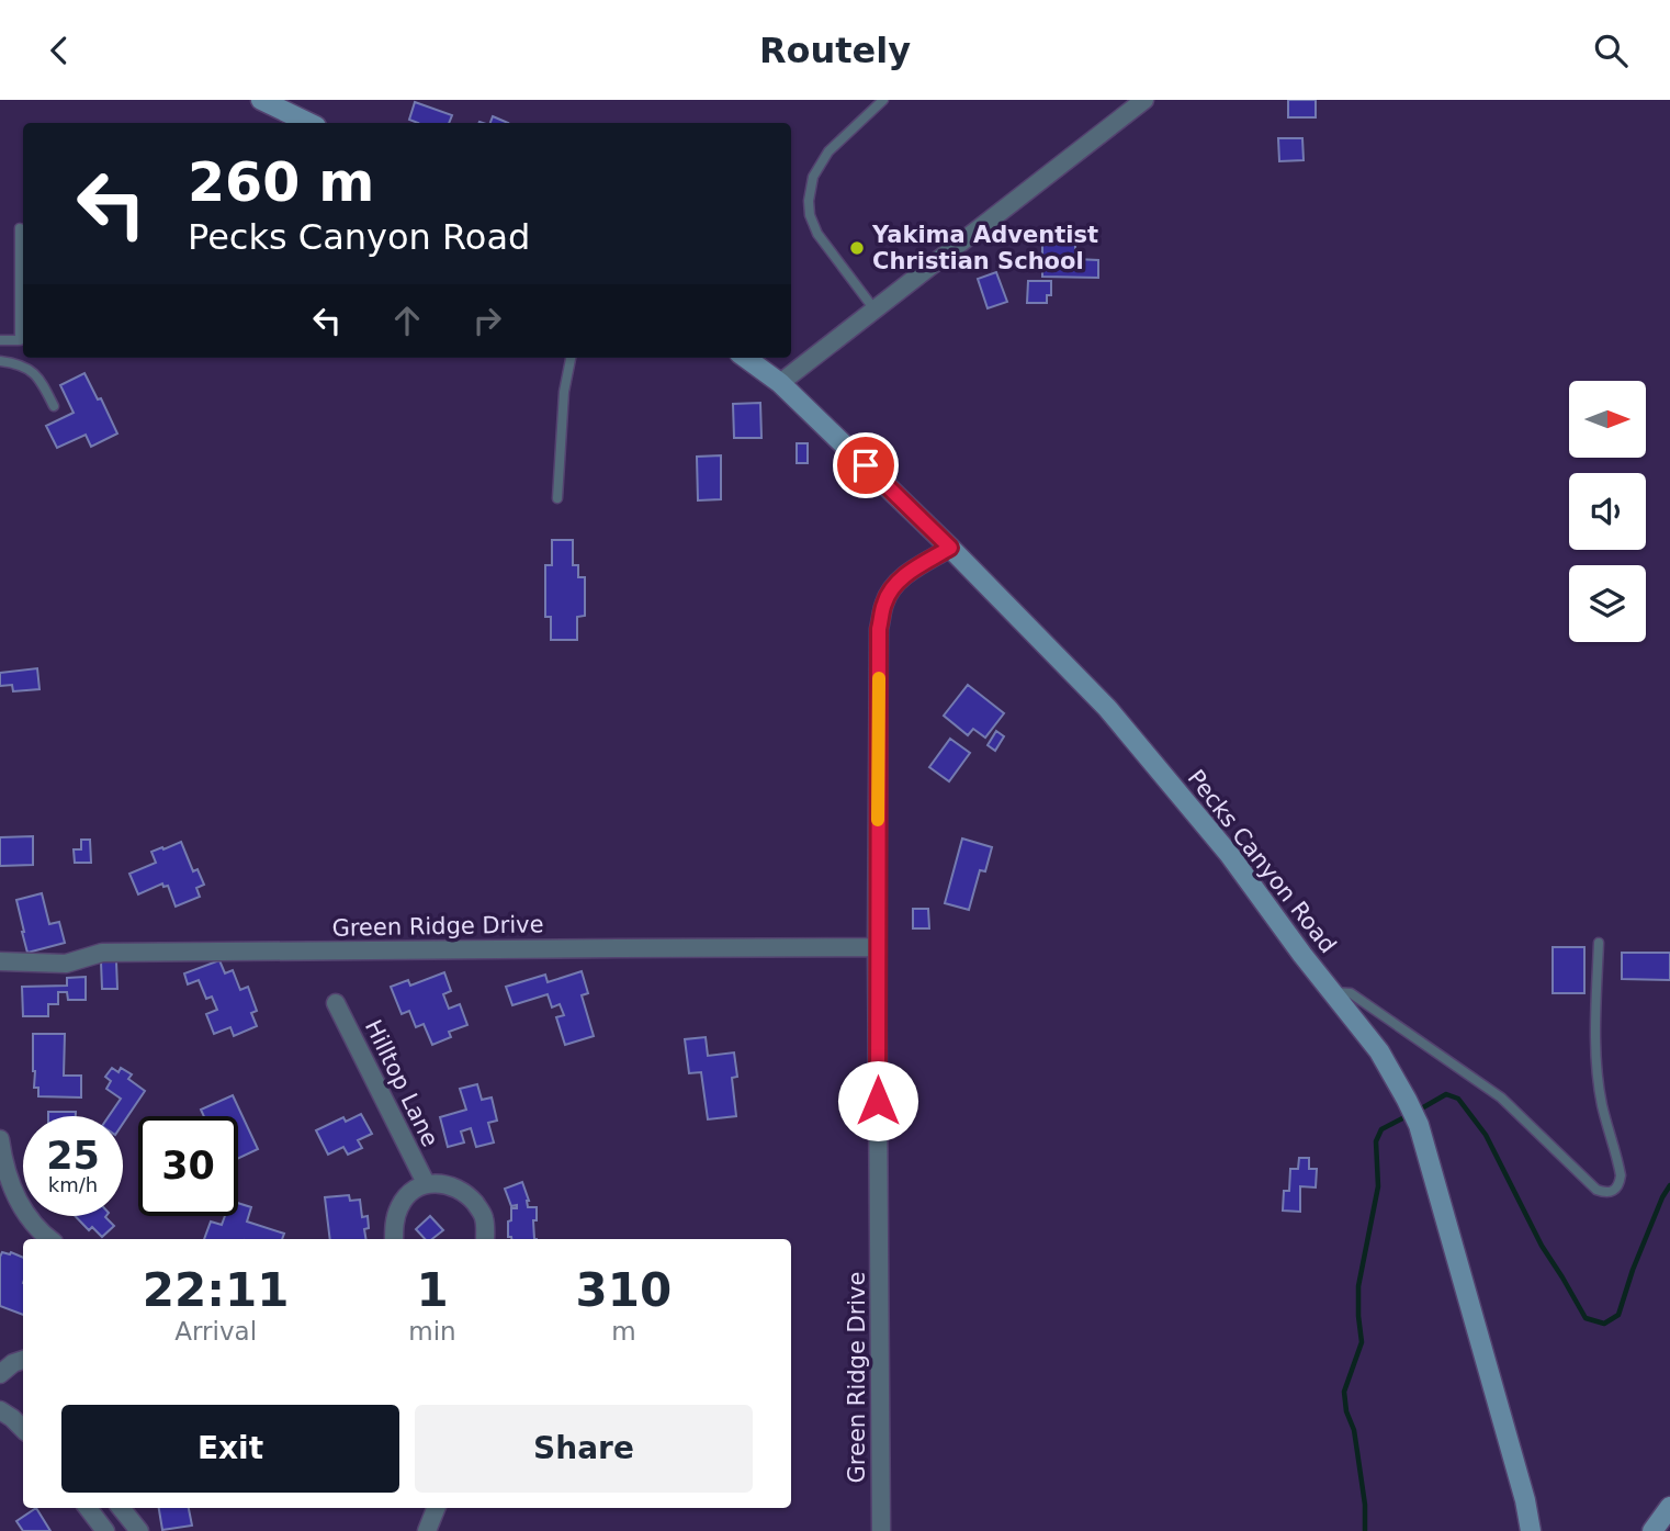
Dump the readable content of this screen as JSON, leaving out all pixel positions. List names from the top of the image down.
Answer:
{
  "streets": {
    "street": ["Pecks Canyon Road", "Green Ridge Drive", "Hilltop Lane"]
  },
  "crossings": [
    ["Pecks Canyon Road", "Green Ridge Drive"]
  ],
  "places": ["Yakima Adventist Christian School"],
  "north": "right",
  "page": {
    "header": "Routely",
    "turn": ["260 m", "Pecks Canyon Road"],
    "speed": "25 km/h",
    "limit": "30",
    "eta": [
      "22:11",
      "Arrival",
      "1",
      "min",
      "310",
      "m"
    ],
    "buttons": ["Exit", "Share"]
  }
}
